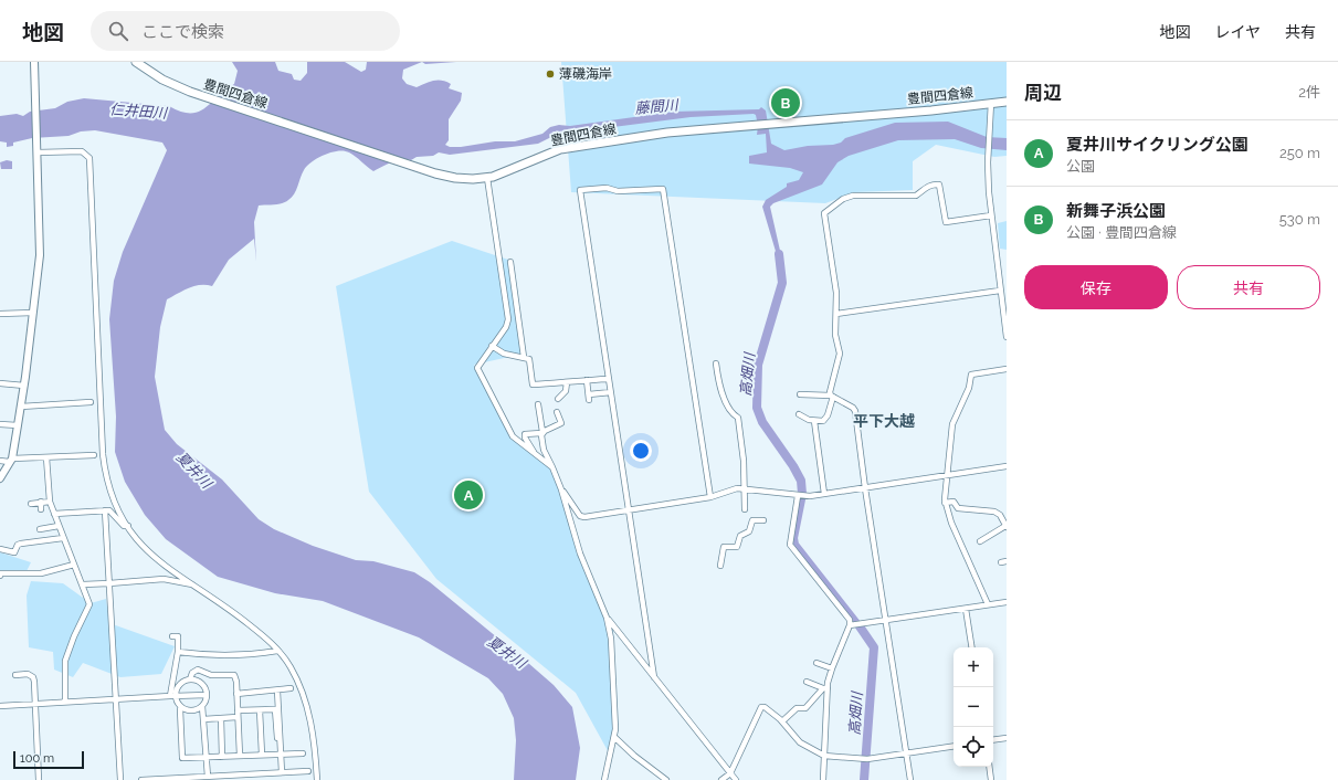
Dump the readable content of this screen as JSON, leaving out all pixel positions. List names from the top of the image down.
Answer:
{
  "streets": {
    "main road": ["豊間四倉線"]
  },
  "districts": ["平下大越"],
  "water": [
    "藤間川",
    "仁井田川",
    "高畑川",
    "夏井川"
  ],
  "places": ["薄磯海岸"],
  "scale_bar": "100 m",
  "page": {
    "header": "地図",
    "search": "ここで検索",
    "nav": ["地図", "レイヤ", "共有"],
    "heading": ["周辺", "2件"],
    "pins": ["B", "A"],
    "list": [
      {
        "mark": "A",
        "name": "夏井川サイクリング公園",
        "note": "公園",
        "value": "250 m"
      },
      {
        "mark": "B",
        "name": "新舞子浜公園",
        "note": "公園 · 豊間四倉線",
        "value": "530 m"
      }
    ],
    "buttons": ["保存", "共有"],
    "map_buttons": ["+", "−"],
    "scale": "100 m"
  }
}
